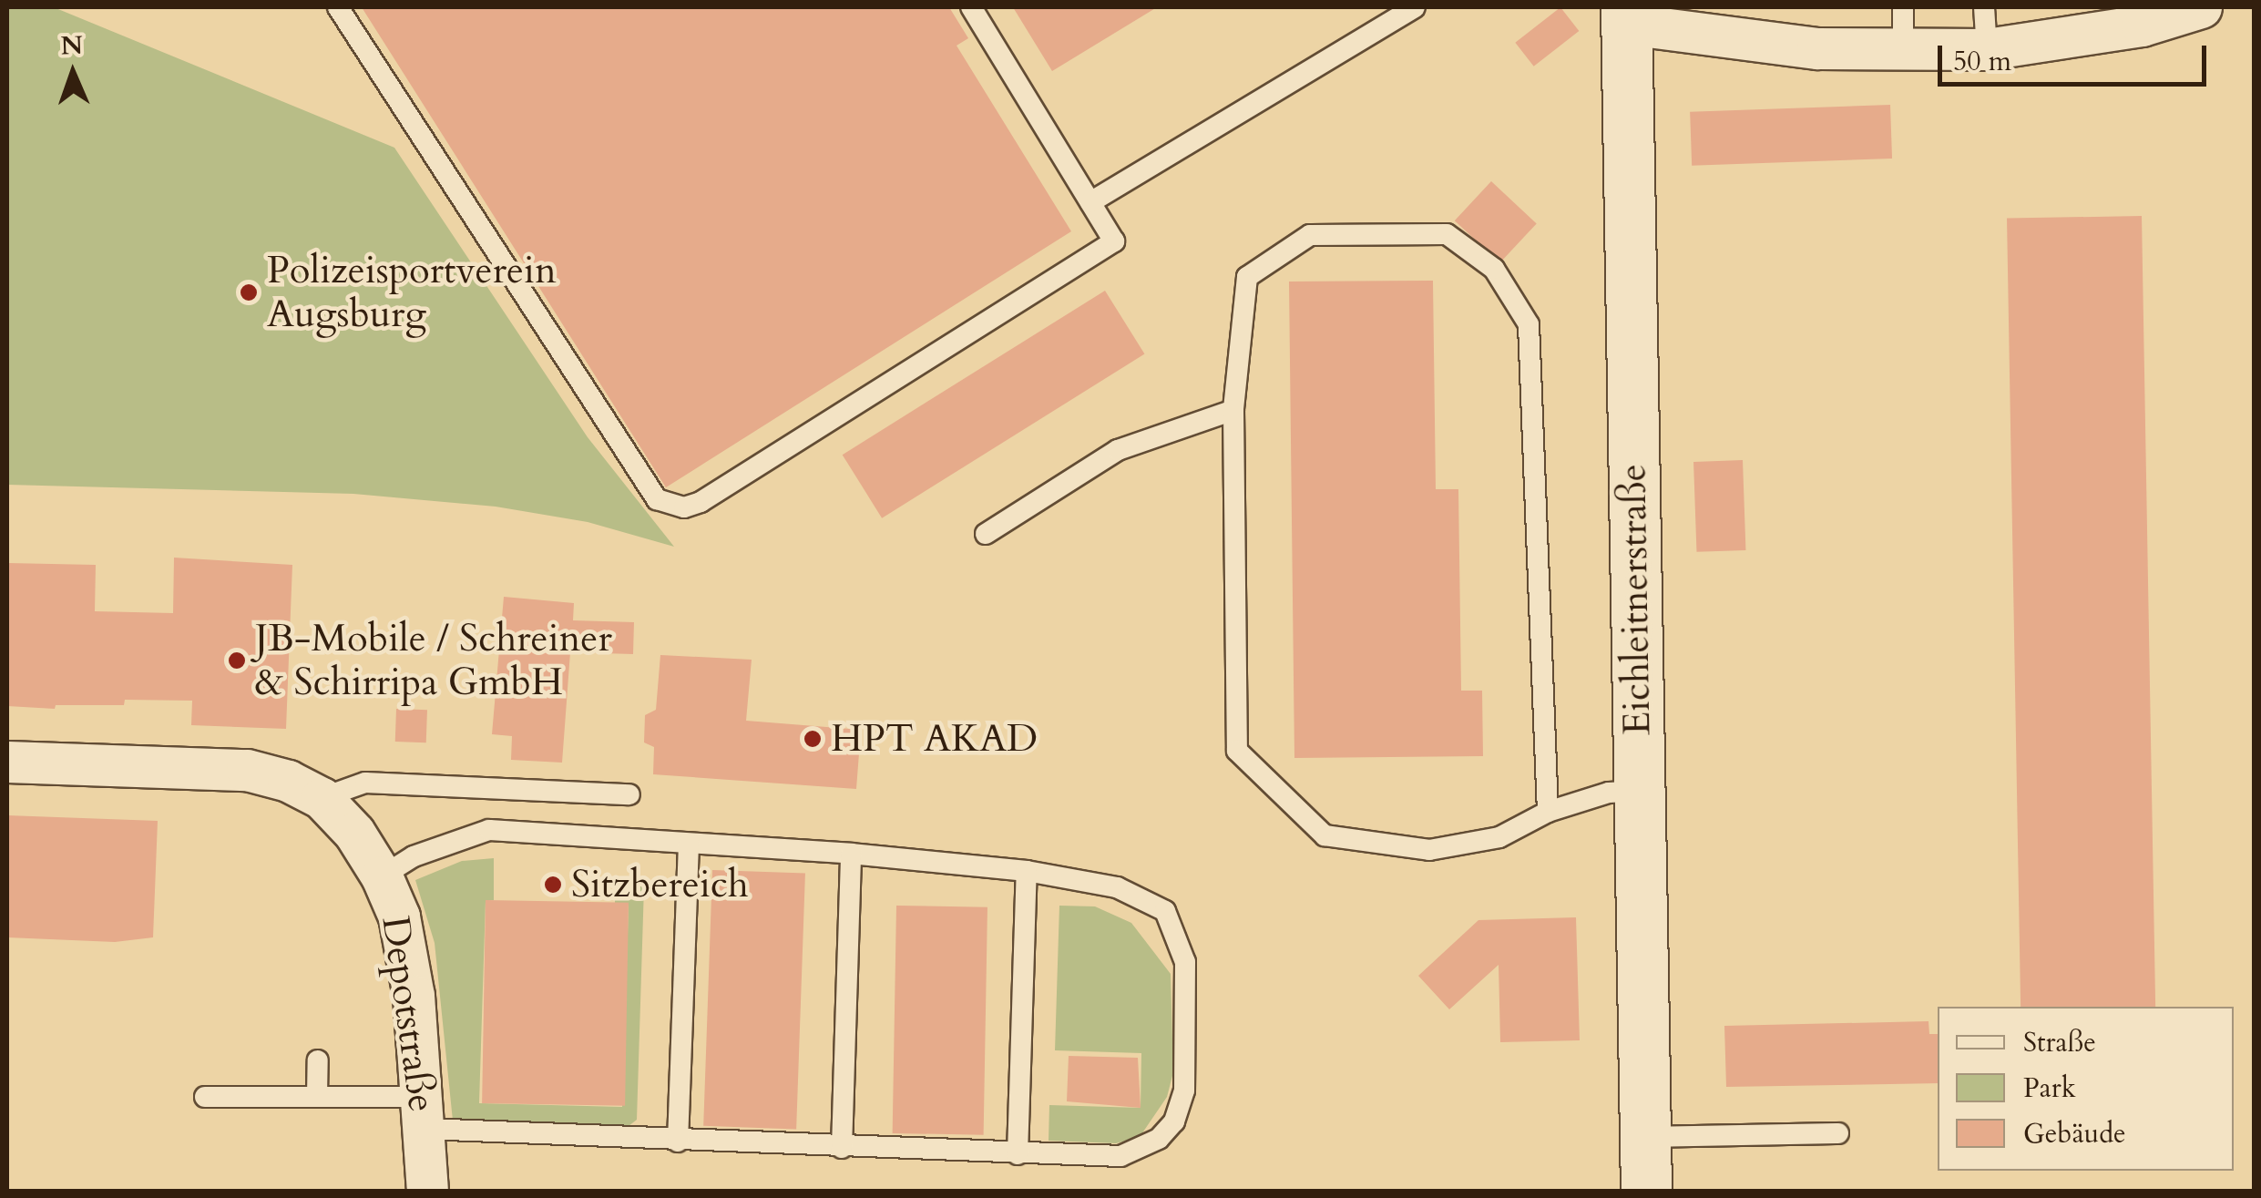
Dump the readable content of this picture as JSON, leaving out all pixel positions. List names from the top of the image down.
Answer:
{
  "streets": {
    "main road": ["Eichleitnerstraße"],
    "street": ["Depotstraße"]
  },
  "places": [
    "Polizeisportverein Augsburg",
    "JB-Mobile / Schreiner & Schirripa GmbH",
    "HPT AKAD",
    "Sitzbereich"
  ],
  "legend": ["Straße", "Park", "Gebäude"],
  "scale_bar": "50 m",
  "north": "top"
}
